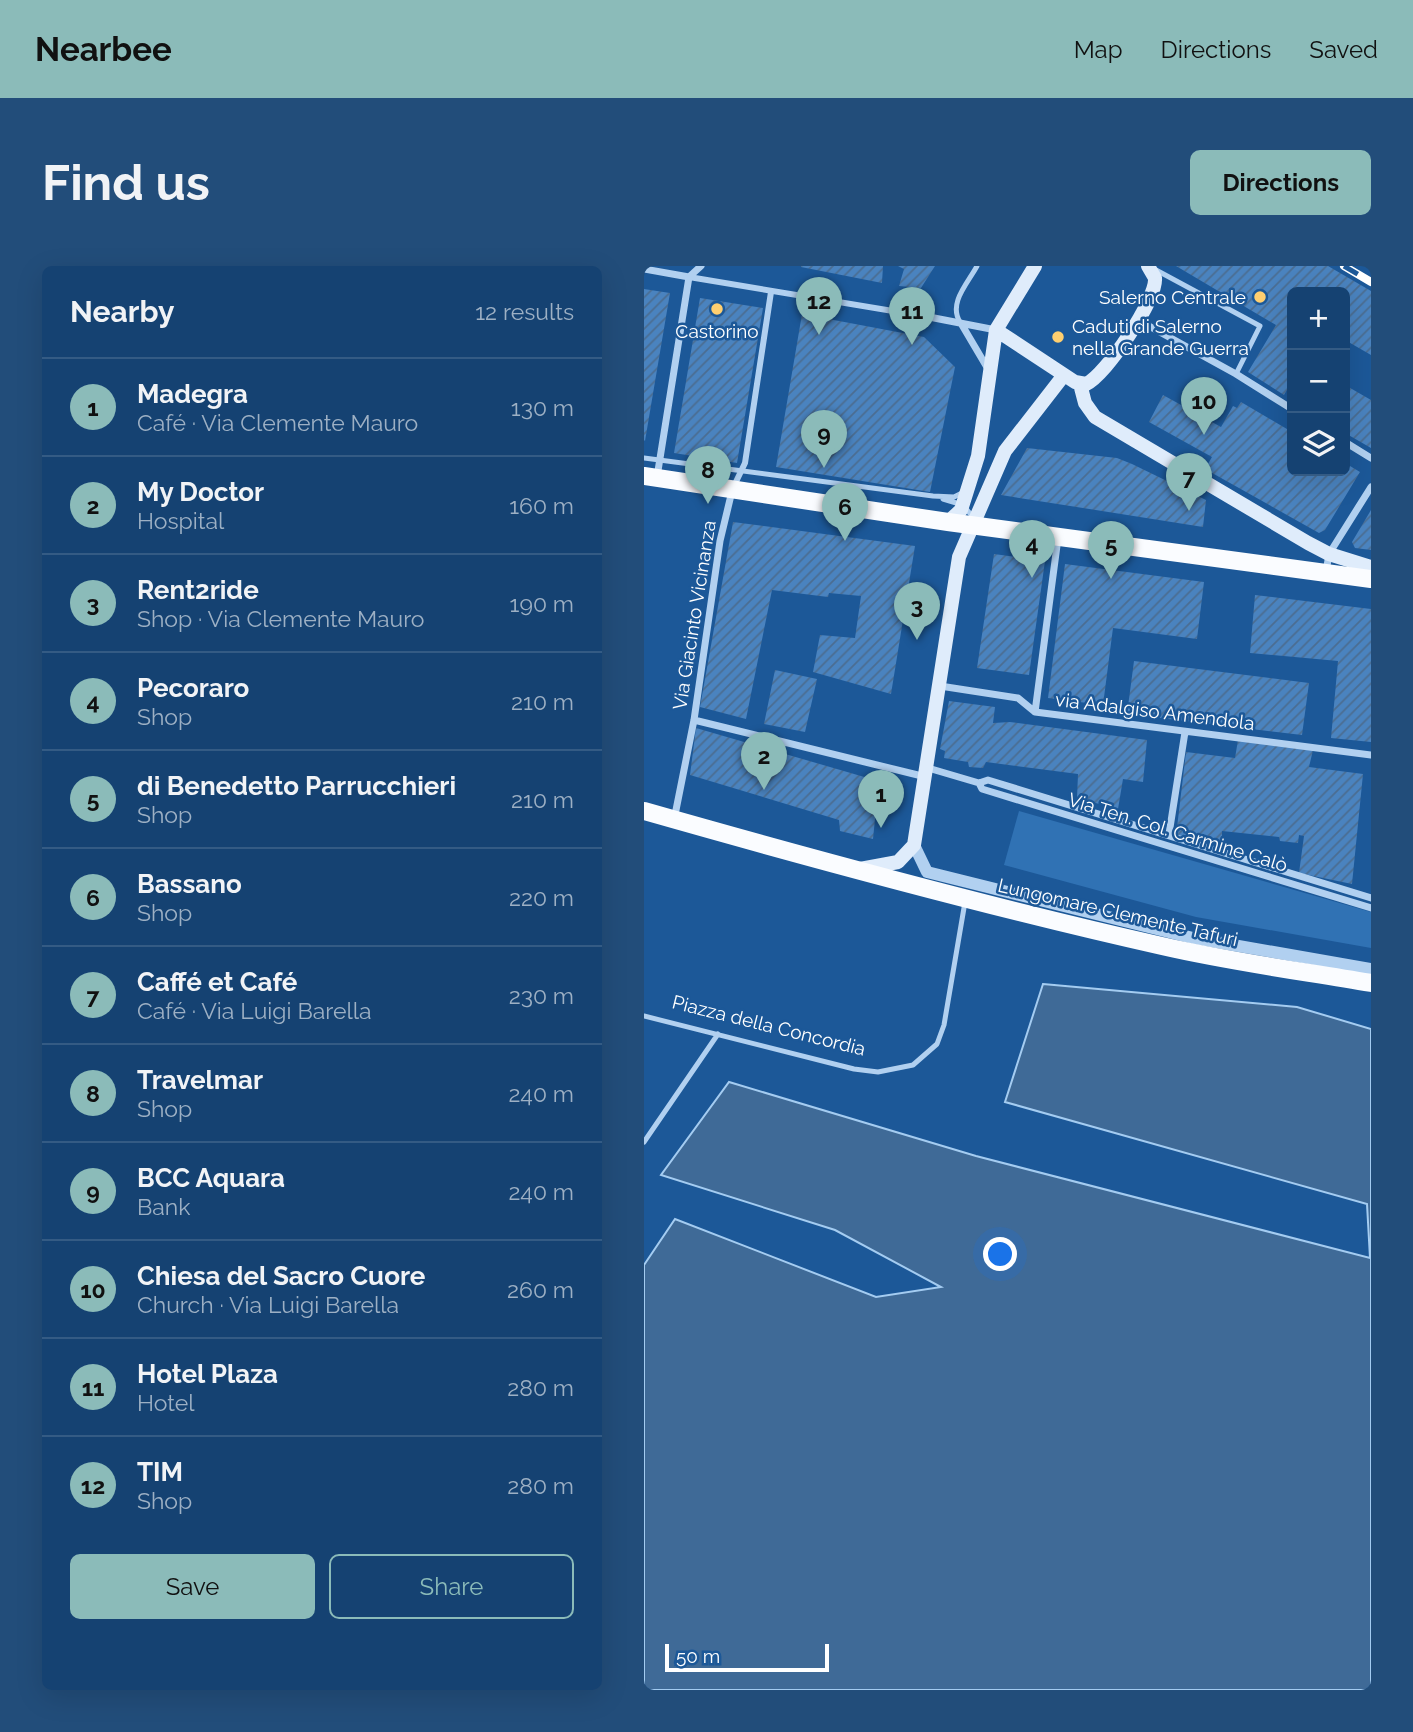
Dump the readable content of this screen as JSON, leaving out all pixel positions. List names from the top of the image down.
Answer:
{
  "streets": {
    "main road": ["Lungomare Clemente Tafuri"],
    "street": ["Via Giacinto Vicinanza", "via Adalgiso Amendola", "Via Ten. Col. Carmine Calò"],
    "lane": ["Piazza della Concordia"]
  },
  "crossings": [
    ["Via Giacinto Vicinanza", "Via Ten. Col. Carmine Calò"],
    ["Lungomare Clemente Tafuri", "Piazza della Concordia"]
  ],
  "places": ["Salerno Centrale", "Castorino", "Caduti di Salerno nella Grande Guerra"],
  "scale_bar": "50 m",
  "page": {
    "header": "Nearbee",
    "nav": ["Map", "Directions", "Saved"],
    "buttons": [
      "Directions",
      ["Save", "Share"]
    ],
    "title": "Find us",
    "heading": ["Nearby", "12 results"],
    "pins": [
      "12",
      "11",
      "10",
      "9",
      "8",
      "7",
      "6",
      "4",
      "5",
      "3",
      "2",
      "1"
    ],
    "map_buttons": ["+", "−"],
    "list": [
      {
        "mark": "1",
        "name": "Madegra",
        "note": "Café · Via Clemente Mauro",
        "value": "130 m"
      },
      {
        "mark": "2",
        "name": "My Doctor",
        "note": "Hospital",
        "value": "160 m"
      },
      {
        "mark": "3",
        "name": "Rent2ride",
        "note": "Shop · Via Clemente Mauro",
        "value": "190 m"
      },
      {
        "mark": "4",
        "name": "Pecoraro",
        "note": "Shop",
        "value": "210 m"
      },
      {
        "mark": "5",
        "name": "di Benedetto Parrucchieri",
        "note": "Shop",
        "value": "210 m"
      },
      {
        "mark": "6",
        "name": "Bassano",
        "note": "Shop",
        "value": "220 m"
      },
      {
        "mark": "7",
        "name": "Caffé et Café",
        "note": "Café · Via Luigi Barella",
        "value": "230 m"
      },
      {
        "mark": "8",
        "name": "Travelmar",
        "note": "Shop",
        "value": "240 m"
      },
      {
        "mark": "9",
        "name": "BCC Aquara",
        "note": "Bank",
        "value": "240 m"
      },
      {
        "mark": "10",
        "name": "Chiesa del Sacro Cuore",
        "note": "Church · Via Luigi Barella",
        "value": "260 m"
      },
      {
        "mark": "11",
        "name": "Hotel Plaza",
        "note": "Hotel",
        "value": "280 m"
      },
      {
        "mark": "12",
        "name": "TIM",
        "note": "Shop",
        "value": "280 m"
      }
    ],
    "scale": "50 m"
  }
}
